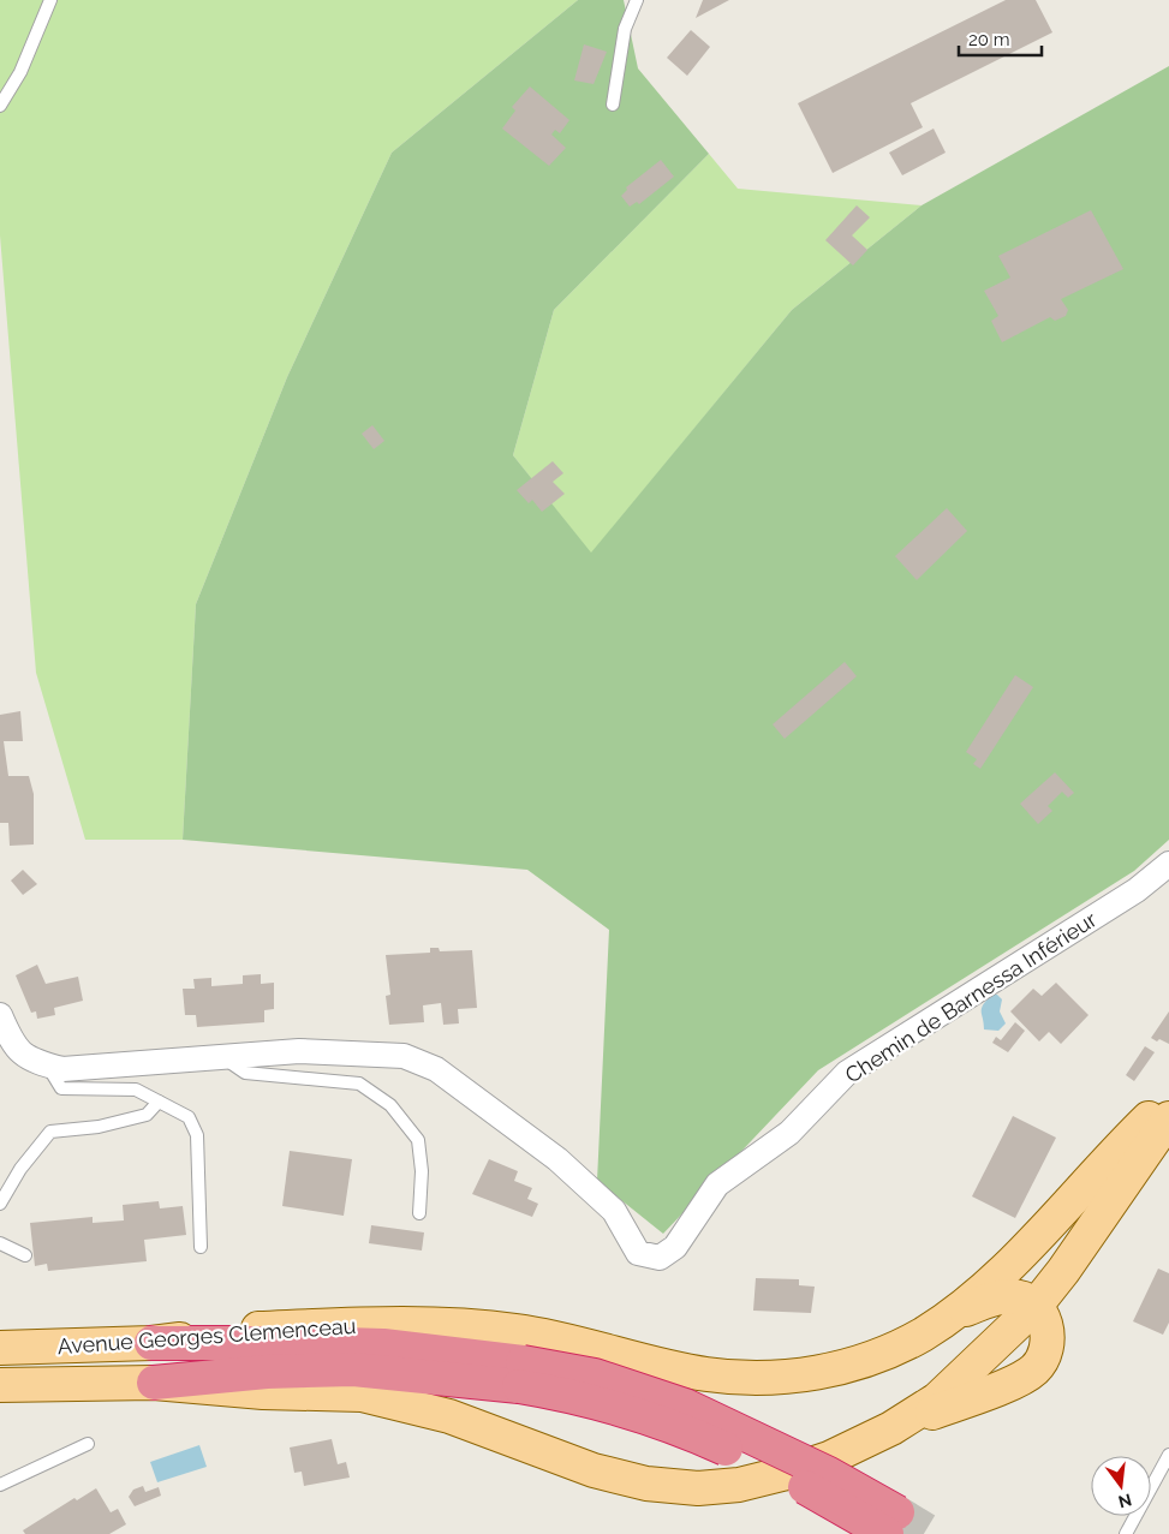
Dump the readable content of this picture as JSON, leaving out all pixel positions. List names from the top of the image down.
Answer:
{
  "streets": {
    "main road": ["Avenue Georges Clemenceau"],
    "street": ["Chemin de Barnessa Inférieur"]
  },
  "scale_bar": "20 m",
  "north": "bottom"
}
